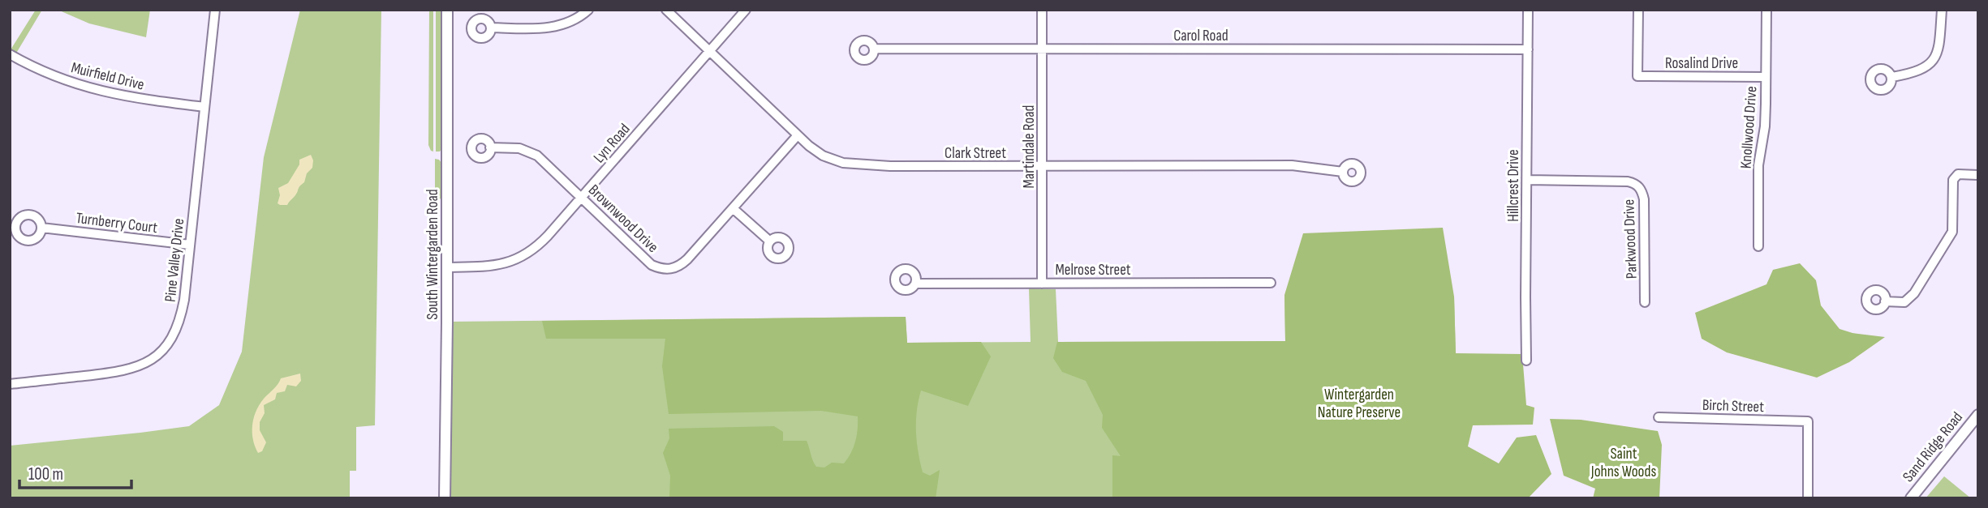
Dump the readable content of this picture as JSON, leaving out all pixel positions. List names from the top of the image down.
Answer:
{
  "streets": {
    "street": [
      "Carol Road",
      "Rosalind Drive",
      "Muirfield Drive",
      "Knollwood Drive",
      "Lyn Road",
      "Martindale Road",
      "Clark Street",
      "Hillcrest Drive",
      "Brownwood Drive",
      "Turnberry Court",
      "Parkwood Drive",
      "South Wintergarden Road",
      "Pine Valley Drive",
      "Melrose Street",
      "Birch Street",
      "Sand Ridge Road"
    ]
  },
  "crossings": [
    ["Carol Road", "Martindale Road"],
    ["Carol Road", "Hillcrest Drive"],
    ["Rosalind Drive", "Knollwood Drive"],
    ["Muirfield Drive", "Pine Valley Drive"],
    ["Lyn Road", "Clark Street"],
    ["Lyn Road", "Brownwood Drive"],
    ["Lyn Road", "South Wintergarden Road"],
    ["Martindale Road", "Clark Street"],
    ["Martindale Road", "Melrose Street"],
    ["Clark Street", "Brownwood Drive"],
    ["Hillcrest Drive", "Parkwood Drive"],
    ["Turnberry Court", "Pine Valley Drive"]
  ],
  "parks": ["Wintergarden Nature Preserve", "Saint Johns Woods"],
  "scale_bar": "100 m"
}
